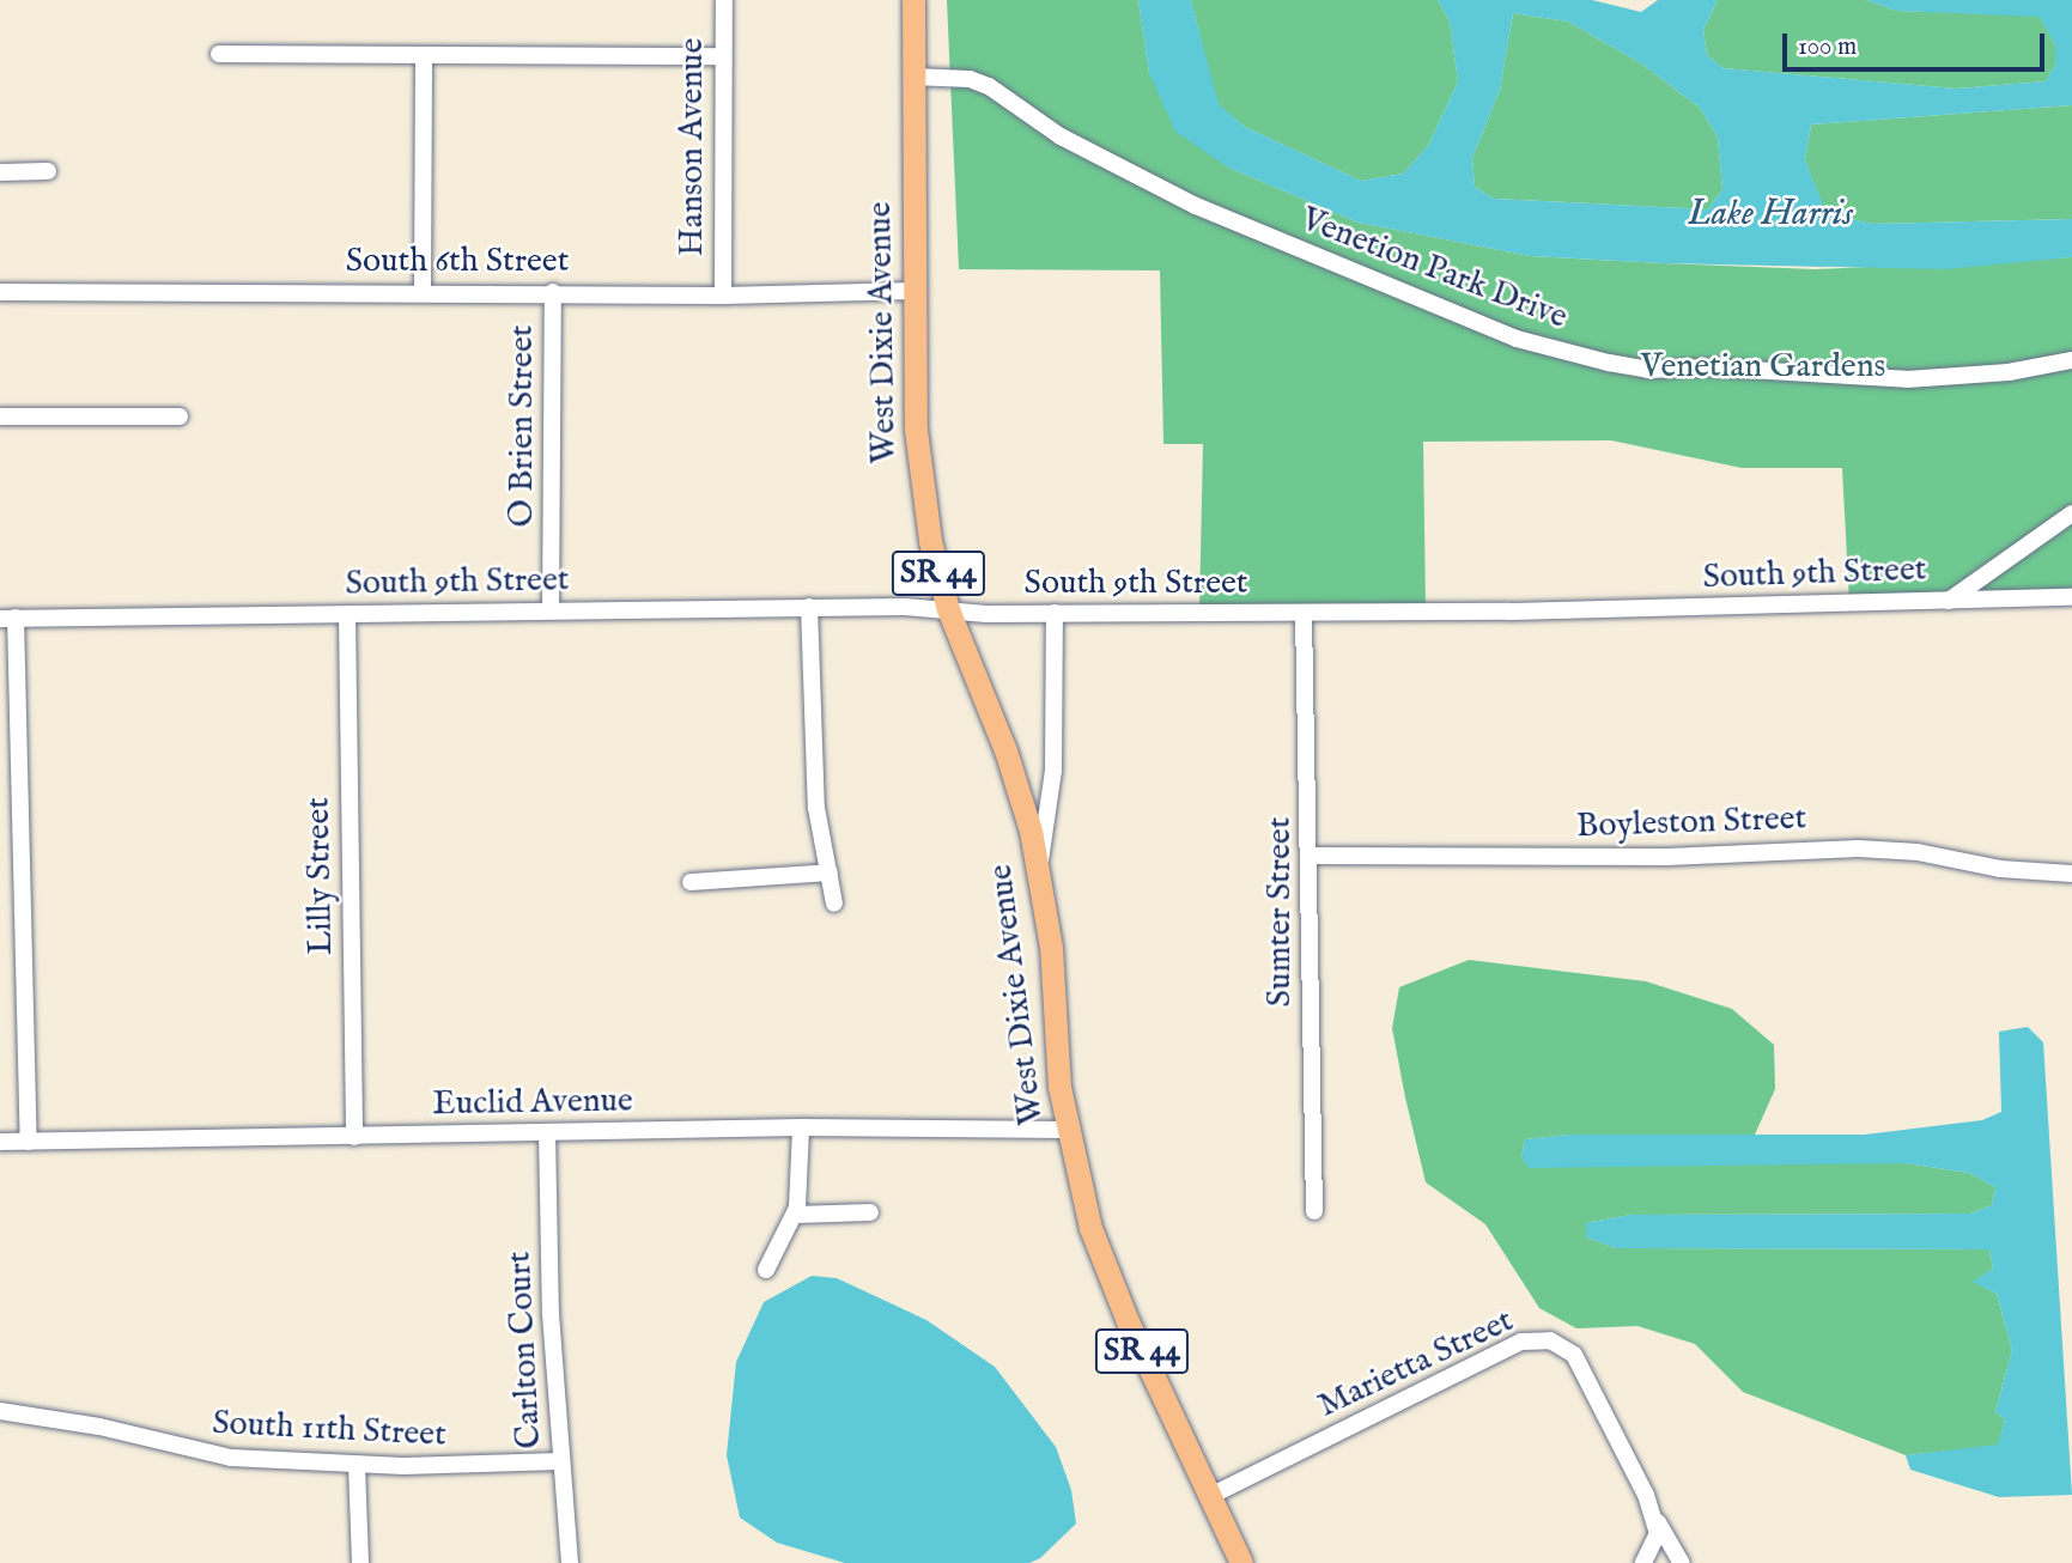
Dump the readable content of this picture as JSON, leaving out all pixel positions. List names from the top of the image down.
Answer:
{
  "streets": {
    "main road": ["West Dixie Avenue", "SR 44"],
    "street": [
      "Hanson Avenue",
      "South 6th Street",
      "Venetion Park Drive",
      "O Brien Street",
      "South 9th Street",
      "Boyleston Street",
      "Lilly Street",
      "Sumter Street",
      "Euclid Avenue",
      "Carlton Court",
      "Marietta Street",
      "South 11th Street"
    ]
  },
  "crossings": [
    ["Hanson Avenue", "South 6th Street"],
    ["South 6th Street", "West Dixie Avenue"],
    ["South 6th Street", "O Brien Street"],
    ["Venetion Park Drive", "West Dixie Avenue"],
    ["West Dixie Avenue", "South 9th Street"],
    ["West Dixie Avenue", "Euclid Avenue"],
    ["West Dixie Avenue", "Marietta Street"],
    ["O Brien Street", "South 9th Street"],
    ["South 9th Street", "Lilly Street"],
    ["South 9th Street", "Sumter Street"],
    ["Boyleston Street", "Sumter Street"],
    ["Lilly Street", "Euclid Avenue"],
    ["Euclid Avenue", "Carlton Court"],
    ["Carlton Court", "South 11th Street"]
  ],
  "water": ["Lake Harris"],
  "parks": ["Venetian Gardens"],
  "scale_bar": "100 m"
}
